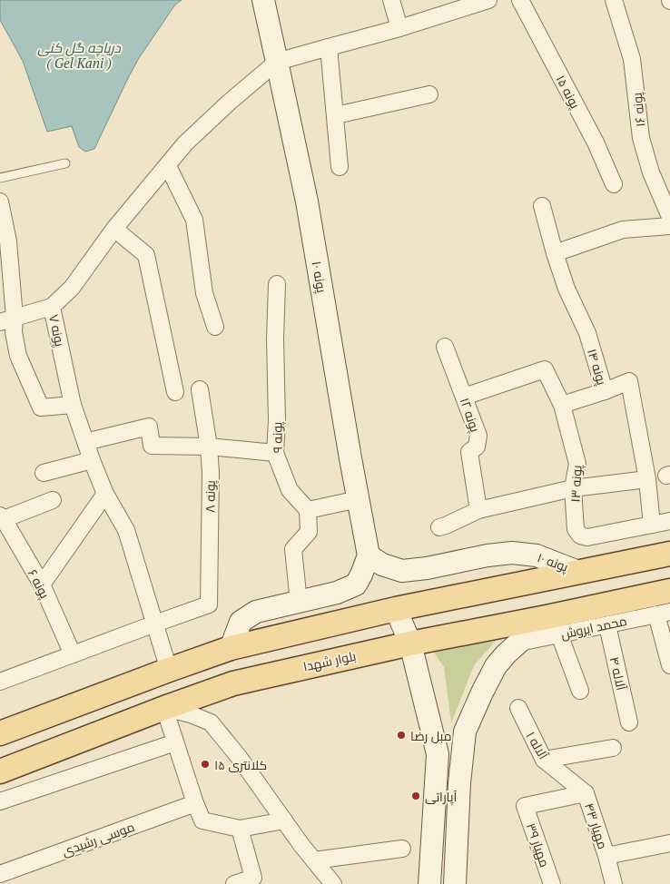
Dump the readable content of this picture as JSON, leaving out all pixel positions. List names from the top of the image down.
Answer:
{
  "streets": {
    "main road": ["بلوار شهدا"],
    "street": [
      "پونه ۱۵",
      "پونه ۱۶",
      "پونه ۱۰",
      "پونه ۷",
      "پونه ۱۴",
      "پونه ۱۲",
      "پونه ۹",
      "پونه ۱۳",
      "پونه ۸",
      "پونه ۶",
      "محمد ایروش",
      "آلاله ۴",
      "آلاله ۱",
      "مهیار ۴۳",
      "موسی رشیدی",
      "مهیار ۳۹"
    ]
  },
  "crossings": [
    ["پونه ۱۰", "پونه ۷"],
    ["پونه ۷", "پونه ۸"],
    ["پونه ۱۴", "پونه ۱۳"],
    ["پونه ۱۲", "پونه ۱۳"],
    ["محمد ایروش", "بلوار شهدا"],
    ["محمد ایروش", "آلاله ۴"],
    ["آلاله ۱", "مهیار ۴۳"],
    ["مهیار ۴۳", "مهیار ۳۹"]
  ],
  "water": ["دریاچه گل کنی ( Gel Kani )"],
  "places": ["مبل رضا", "کلانتری ۱۵", "آپاراتی"]
}
